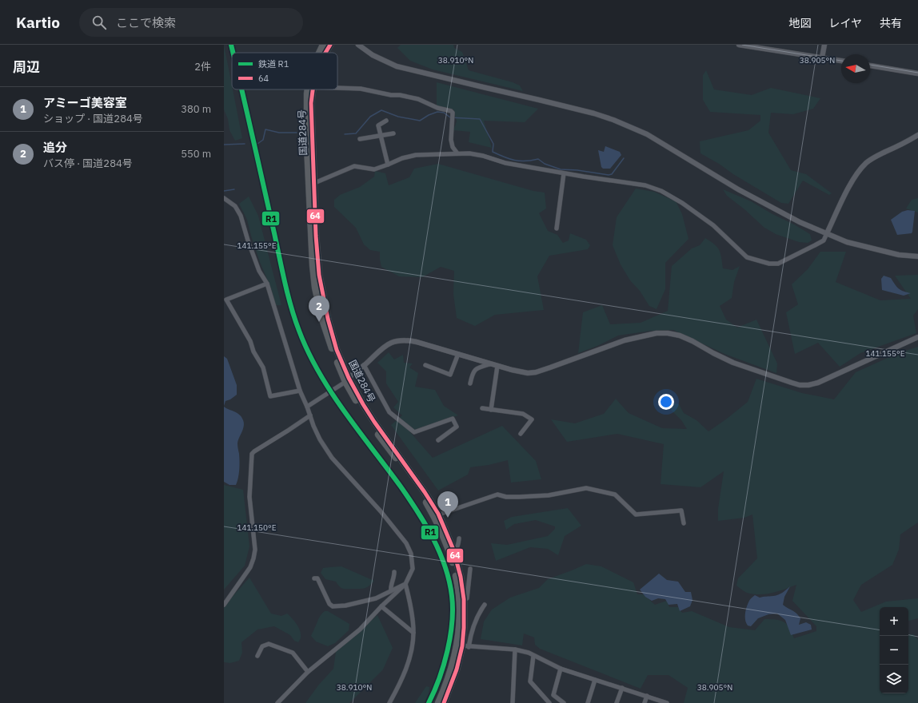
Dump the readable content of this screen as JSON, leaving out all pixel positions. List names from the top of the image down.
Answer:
{
  "streets": {
    "highway": ["国道284号"]
  },
  "lines": ["rail line R1", "transit line 64"],
  "legend": ["鉄道 R1", "64"],
  "north": "left",
  "page": {
    "header": "Kartio",
    "search": "ここで検索",
    "nav": ["地図", "レイヤ", "共有"],
    "heading": ["周辺", "2件"],
    "list": [
      {
        "mark": "1",
        "name": "アミーゴ美容室",
        "note": "ショップ · 国道284号",
        "value": "380 m"
      },
      {
        "mark": "2",
        "name": "追分",
        "note": "バス停 · 国道284号",
        "value": "550 m"
      }
    ],
    "pins": ["2", "1"],
    "map_buttons": ["+", "−"]
  },
  "coordinates": [
    "38.910°N",
    "38.905°N",
    "141.155°E",
    "141.150°E"
  ]
}
